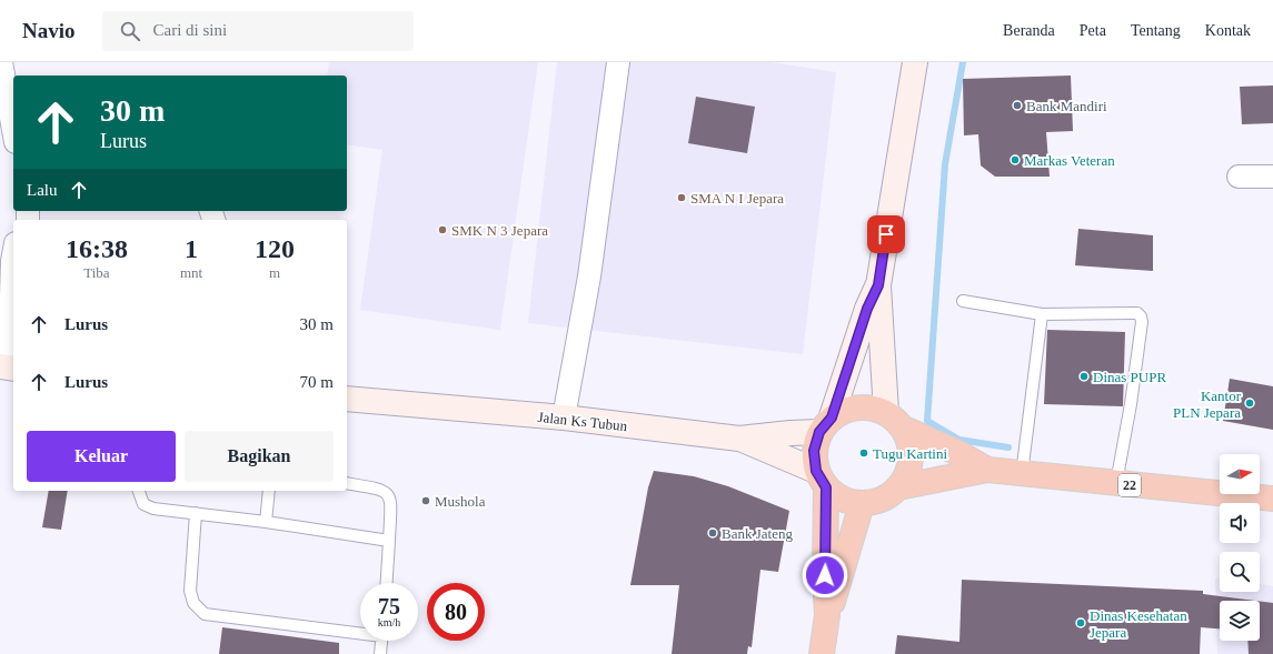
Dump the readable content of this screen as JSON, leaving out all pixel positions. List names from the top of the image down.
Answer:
{
  "streets": {
    "highway": ["22"],
    "main road": ["Jalan Ks Tubun"]
  },
  "crossings": [
    ["Jalan Ks Tubun", "22"]
  ],
  "places": [
    "Bank Mandiri",
    "Markas Veteran",
    "SMA N I Jepara",
    "SMK N 3 Jepara",
    "Dinas PUPR",
    "Kantor PLN Jepara",
    "Tugu Kartini",
    "Mushola",
    "Bank Jateng",
    "Dinas Kesehatan Jepara"
  ],
  "north": "right",
  "page": {
    "header": "Navio",
    "search": "Cari di sini",
    "nav": [
      "Beranda",
      "Peta",
      "Tentang",
      "Kontak"
    ],
    "turn": ["30 m", "Lurus"],
    "then": "Lalu",
    "eta": [
      "16:38",
      "Tiba",
      "1",
      "mnt",
      "120",
      "m"
    ],
    "list": [
      {
        "name": "Lurus",
        "value": "30 m"
      },
      {
        "name": "Lurus",
        "value": "70 m"
      }
    ],
    "buttons": ["Keluar", "Bagikan"],
    "speed": "75 km/h",
    "limit": "80"
  }
}
